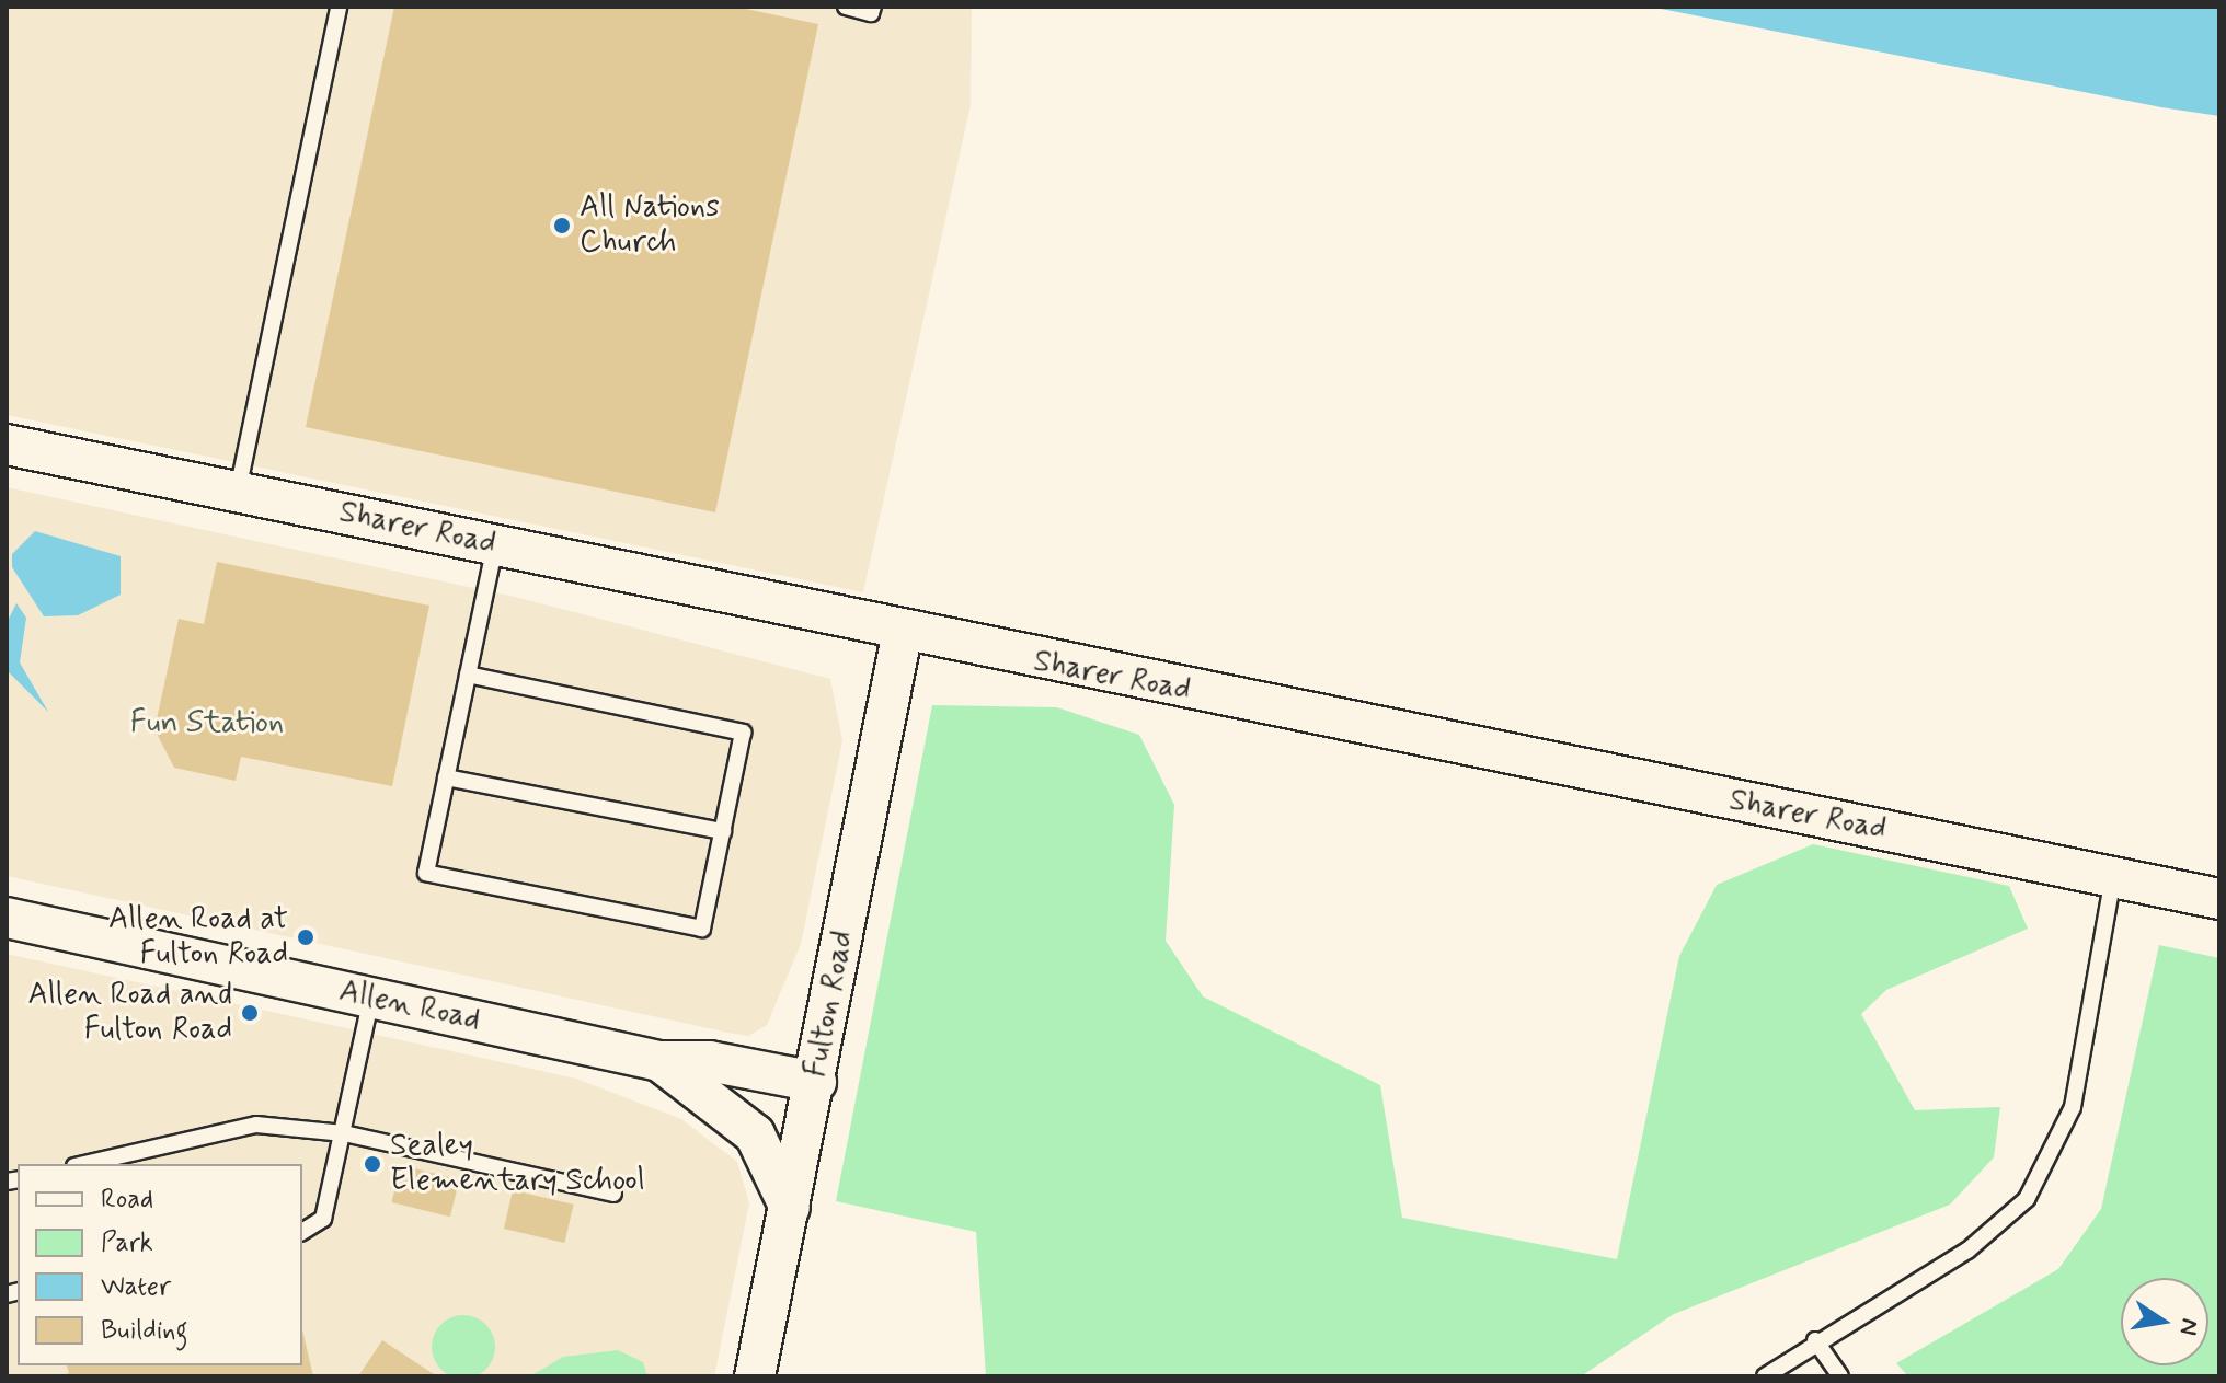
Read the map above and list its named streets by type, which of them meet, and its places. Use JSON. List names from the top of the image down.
{
  "streets": {
    "street": ["Sharer Road", "Fulton Road", "Allen Road"]
  },
  "crossings": [
    ["Sharer Road", "Fulton Road"],
    ["Fulton Road", "Allen Road"]
  ],
  "parks": ["Fun Station"],
  "places": [
    "All Nations Church",
    "Allen Road at Fulton Road",
    "Allen Road and Fulton Road",
    "Sealey Elementary School"
  ],
  "legend": [
    "Road",
    "Park",
    "Water",
    "Building"
  ],
  "north": "right"
}
